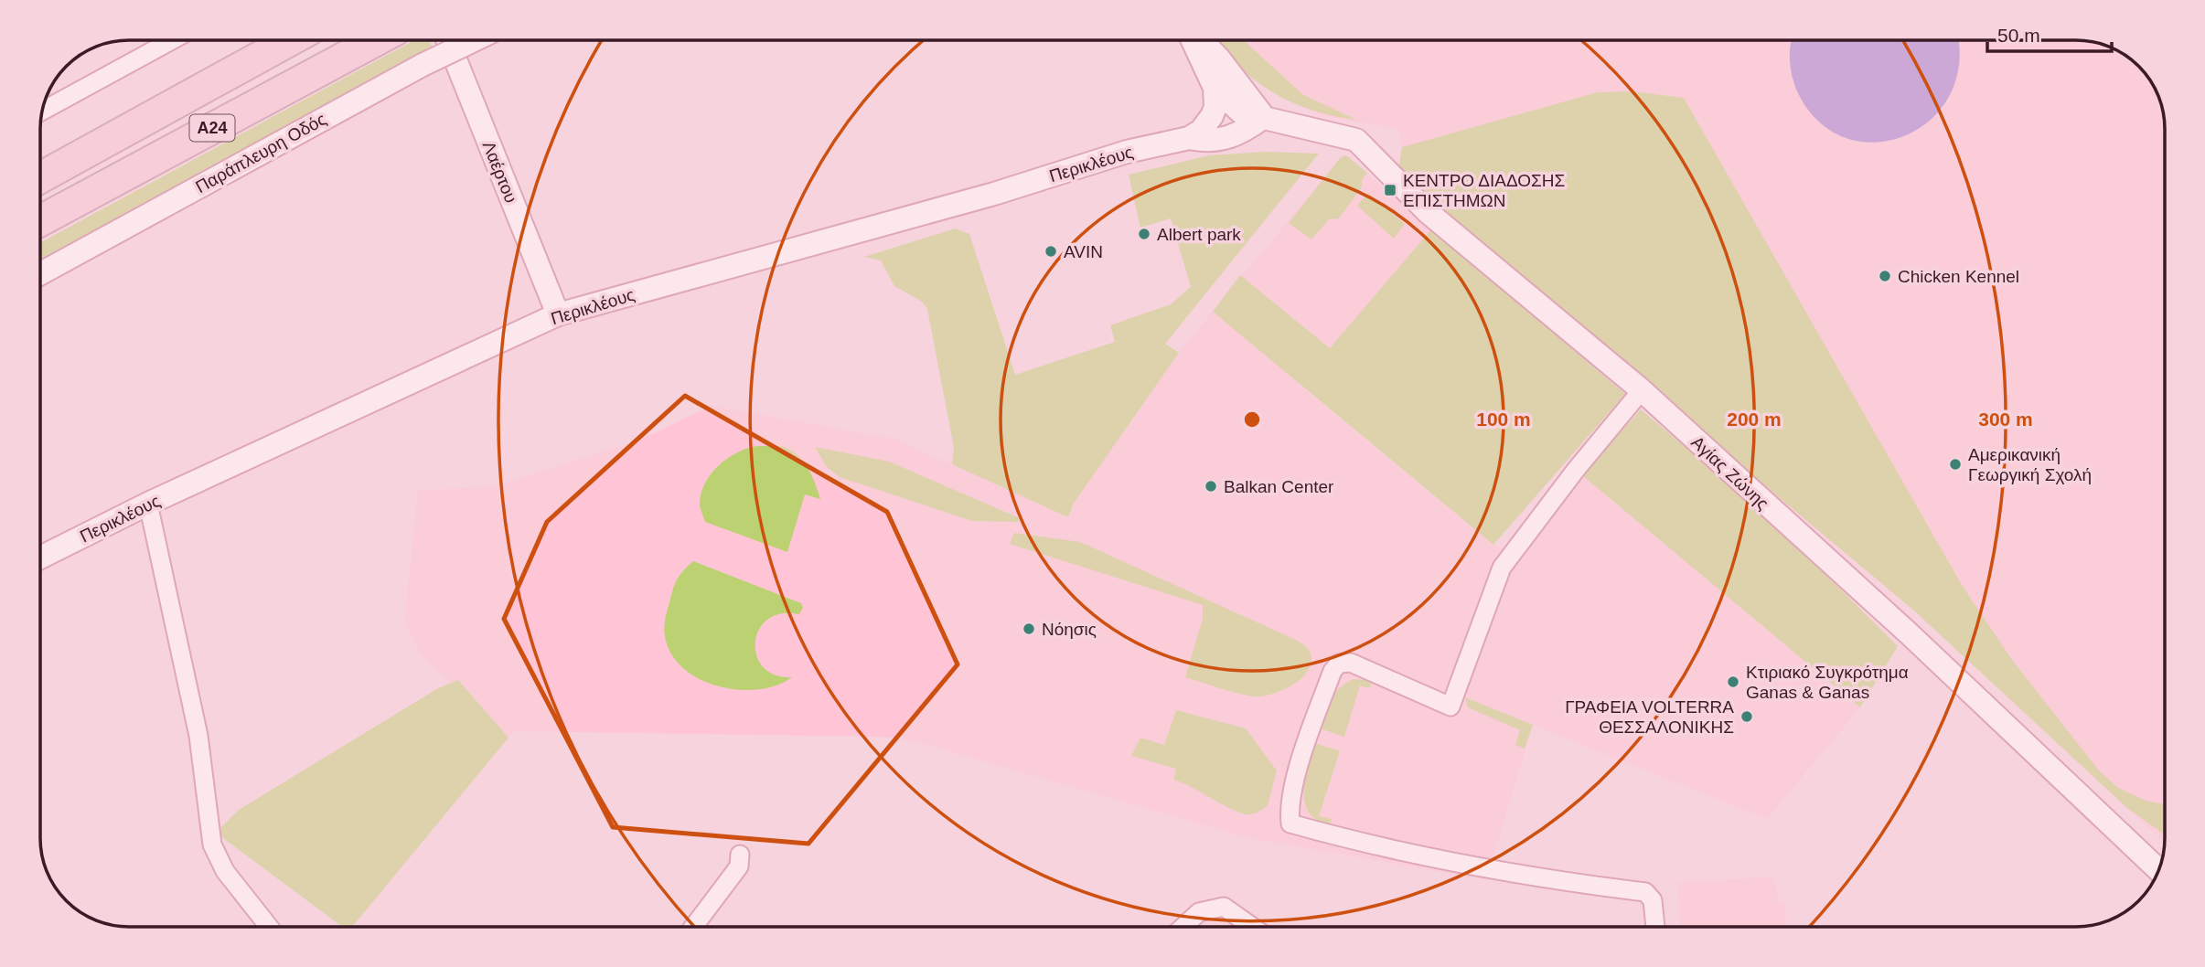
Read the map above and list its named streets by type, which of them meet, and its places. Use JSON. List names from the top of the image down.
{
  "streets": {
    "highway": ["Α24"],
    "street": [
      "Παράπλευρη Οδός",
      "Περικλέους",
      "Λαέρτου",
      "Αγίας Ζώνης"
    ]
  },
  "crossings": [
    ["Περικλέους", "Λαέρτου"],
    ["Περικλέους", "Αγίας Ζώνης"]
  ],
  "places": {
    "transit": ["ΚΕΝΤΡΟ ΔΙΑΔΟΣΗΣ ΕΠΙΣΤΗΜΩΝ"],
    "other": [
      "Albert park",
      "AVIN",
      "Chicken Kennel",
      "Αμερικανική Γεωργική Σχολή",
      "Balkan Center",
      "Νόησις",
      "Κτιριακό Συγκρότημα Ganas & Ganas",
      "ΓΡΑΦΕΙΑ VOLTERRA ΘΕΣΣΑΛΟΝΙΚΗΣ"
    ]
  },
  "scale_bar": "50 m",
  "rings": ["100 m", "200 m", "300 m"]
}
